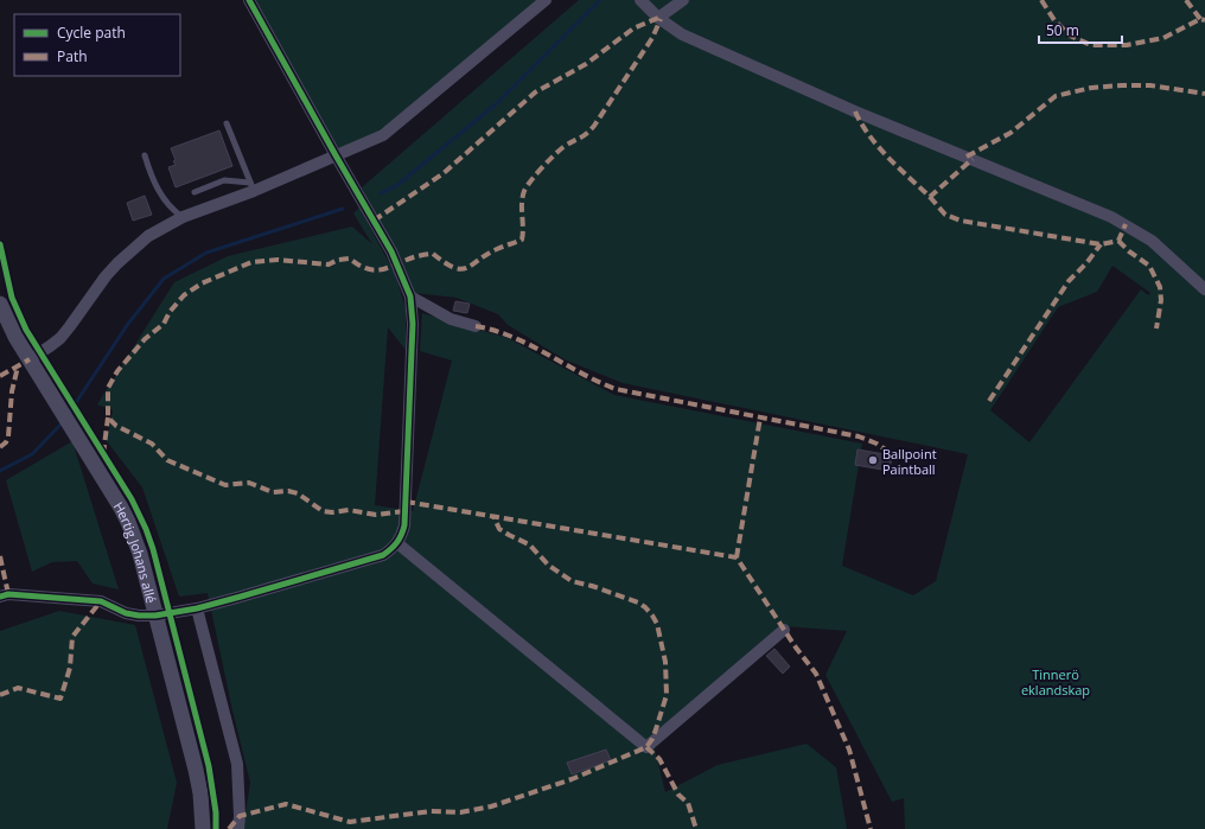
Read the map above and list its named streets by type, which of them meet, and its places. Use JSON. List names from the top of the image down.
{
  "streets": {
    "street": ["Hertig Johans allé"]
  },
  "parks": ["Tinnerö eklandskap"],
  "places": ["Ballpoint Paintball"],
  "legend": ["Cycle path", "Path"],
  "scale_bar": "50 m"
}
